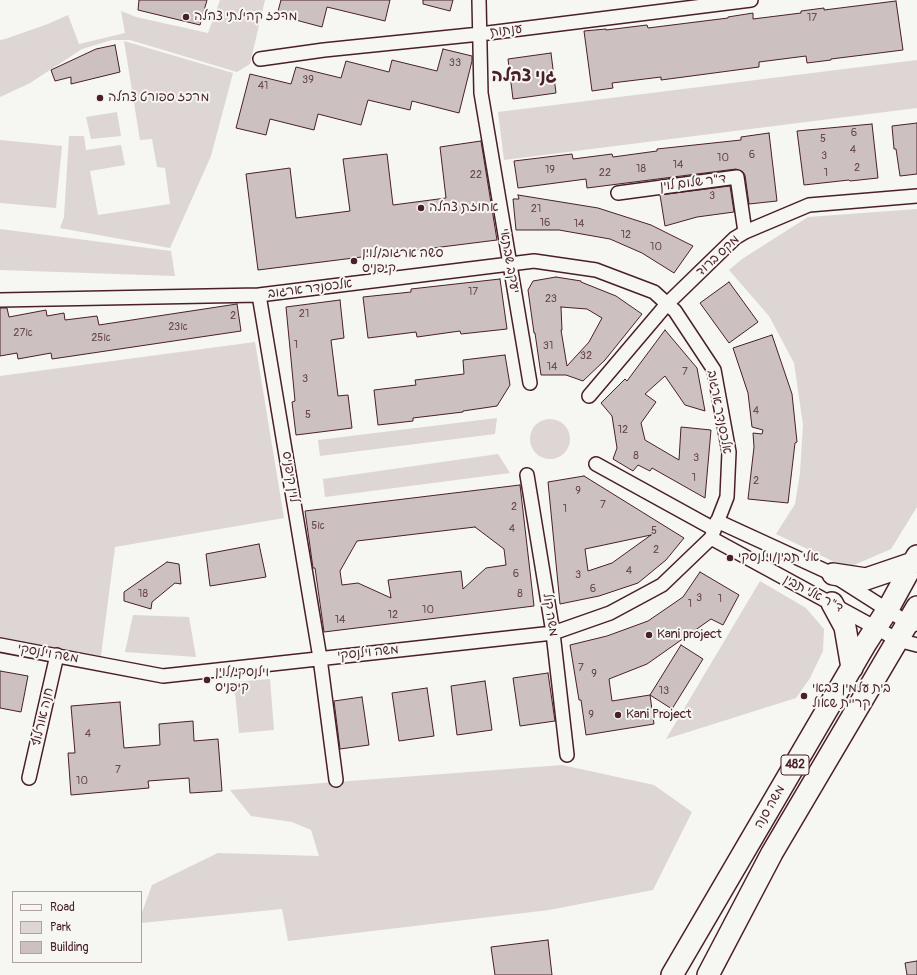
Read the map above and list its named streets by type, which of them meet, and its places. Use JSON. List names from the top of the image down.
{
  "streets": {
    "main road": ["482", "משה סנה"],
    "street": [
      "ענתות",
      "ד\"ר שלום לוין",
      "מקס ברוד",
      "יעקב שבתאי",
      "אלכסנדר ארגוב",
      "לוין קיפניס",
      "ד\"ר אלי תבין",
      "משה קול",
      "משה וילנסקי",
      "חנה אורלוף"
    ]
  },
  "crossings": [
    ["ענתות", "יעקב שבתאי"],
    ["ד\"ר שלום לוין", "מקס ברוד"],
    ["מקס ברוד", "אלכסנדר ארגוב"],
    ["יעקב שבתאי", "אלכסנדר ארגוב"],
    ["אלכסנדר ארגוב", "לוין קיפניס"],
    ["אלכסנדר ארגוב", "ד\"ר אלי תבין"],
    ["אלכסנדר ארגוב", "משה וילנסקי"],
    ["לוין קיפניס", "משה וילנסקי"],
    ["ד\"ר אלי תבין", "משה וילנסקי"],
    ["ד\"ר אלי תבין", "משה סנה"],
    ["משה קול", "משה וילנסקי"],
    ["משה וילנסקי", "חנה אורלוף"]
  ],
  "districts": ["גני צהלה"],
  "places": [
    "מרכז קהילתי צהלה",
    "מרכז ספורט צהלה",
    "אחוזת צהלה",
    "סשה ארגוב/לוין קיפניס",
    "אלי תבין/וילנסקי",
    "Kani project",
    "וילנסקי/לוין קיפניס",
    "בית עלמין צבאי קריית שאול",
    "Kani Project"
  ],
  "house_numbers": [
    "17",
    "33",
    "39",
    "41",
    "6",
    "5",
    "4",
    "6",
    "3",
    "10",
    "14",
    "2",
    "18",
    "19",
    "22",
    "1",
    "22",
    "3",
    "21",
    "16",
    "14",
    "12",
    "10",
    "17",
    "23",
    "21",
    "2",
    "23א",
    "27א",
    "25א",
    "1",
    "31",
    "32",
    "14",
    "7",
    "3",
    "4",
    "5",
    "12",
    "8",
    "3",
    "1",
    "2",
    "9",
    "7",
    "2",
    "1",
    "5א",
    "4",
    "5",
    "2",
    "4",
    "6",
    "3",
    "6",
    "18",
    "8",
    "3",
    "1",
    "1",
    "10",
    "12",
    "14",
    "7",
    "9",
    "13",
    "9",
    "4",
    "7",
    "10"
  ],
  "legend": ["Road", "Park", "Building"]
}
